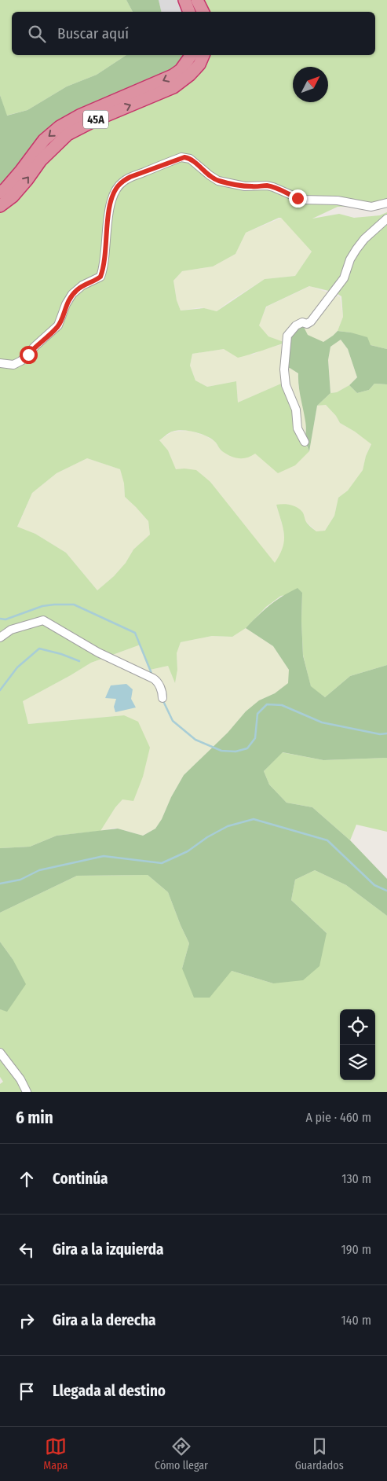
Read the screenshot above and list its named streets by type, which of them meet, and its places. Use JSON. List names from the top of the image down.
{
  "streets": {
    "highway": ["45A"]
  },
  "north": "top right",
  "page": {
    "search": "Buscar aquí",
    "heading": ["6 min", "A pie · 460 m"],
    "list": [
      ["Continúa", "130 m"],
      ["Gira a la izquierda", "190 m"],
      ["Gira a la derecha", "140 m"],
      "Llegada al destino"
    ],
    "nav": ["Mapa", "Cómo llegar", "Guardados"]
  }
}
